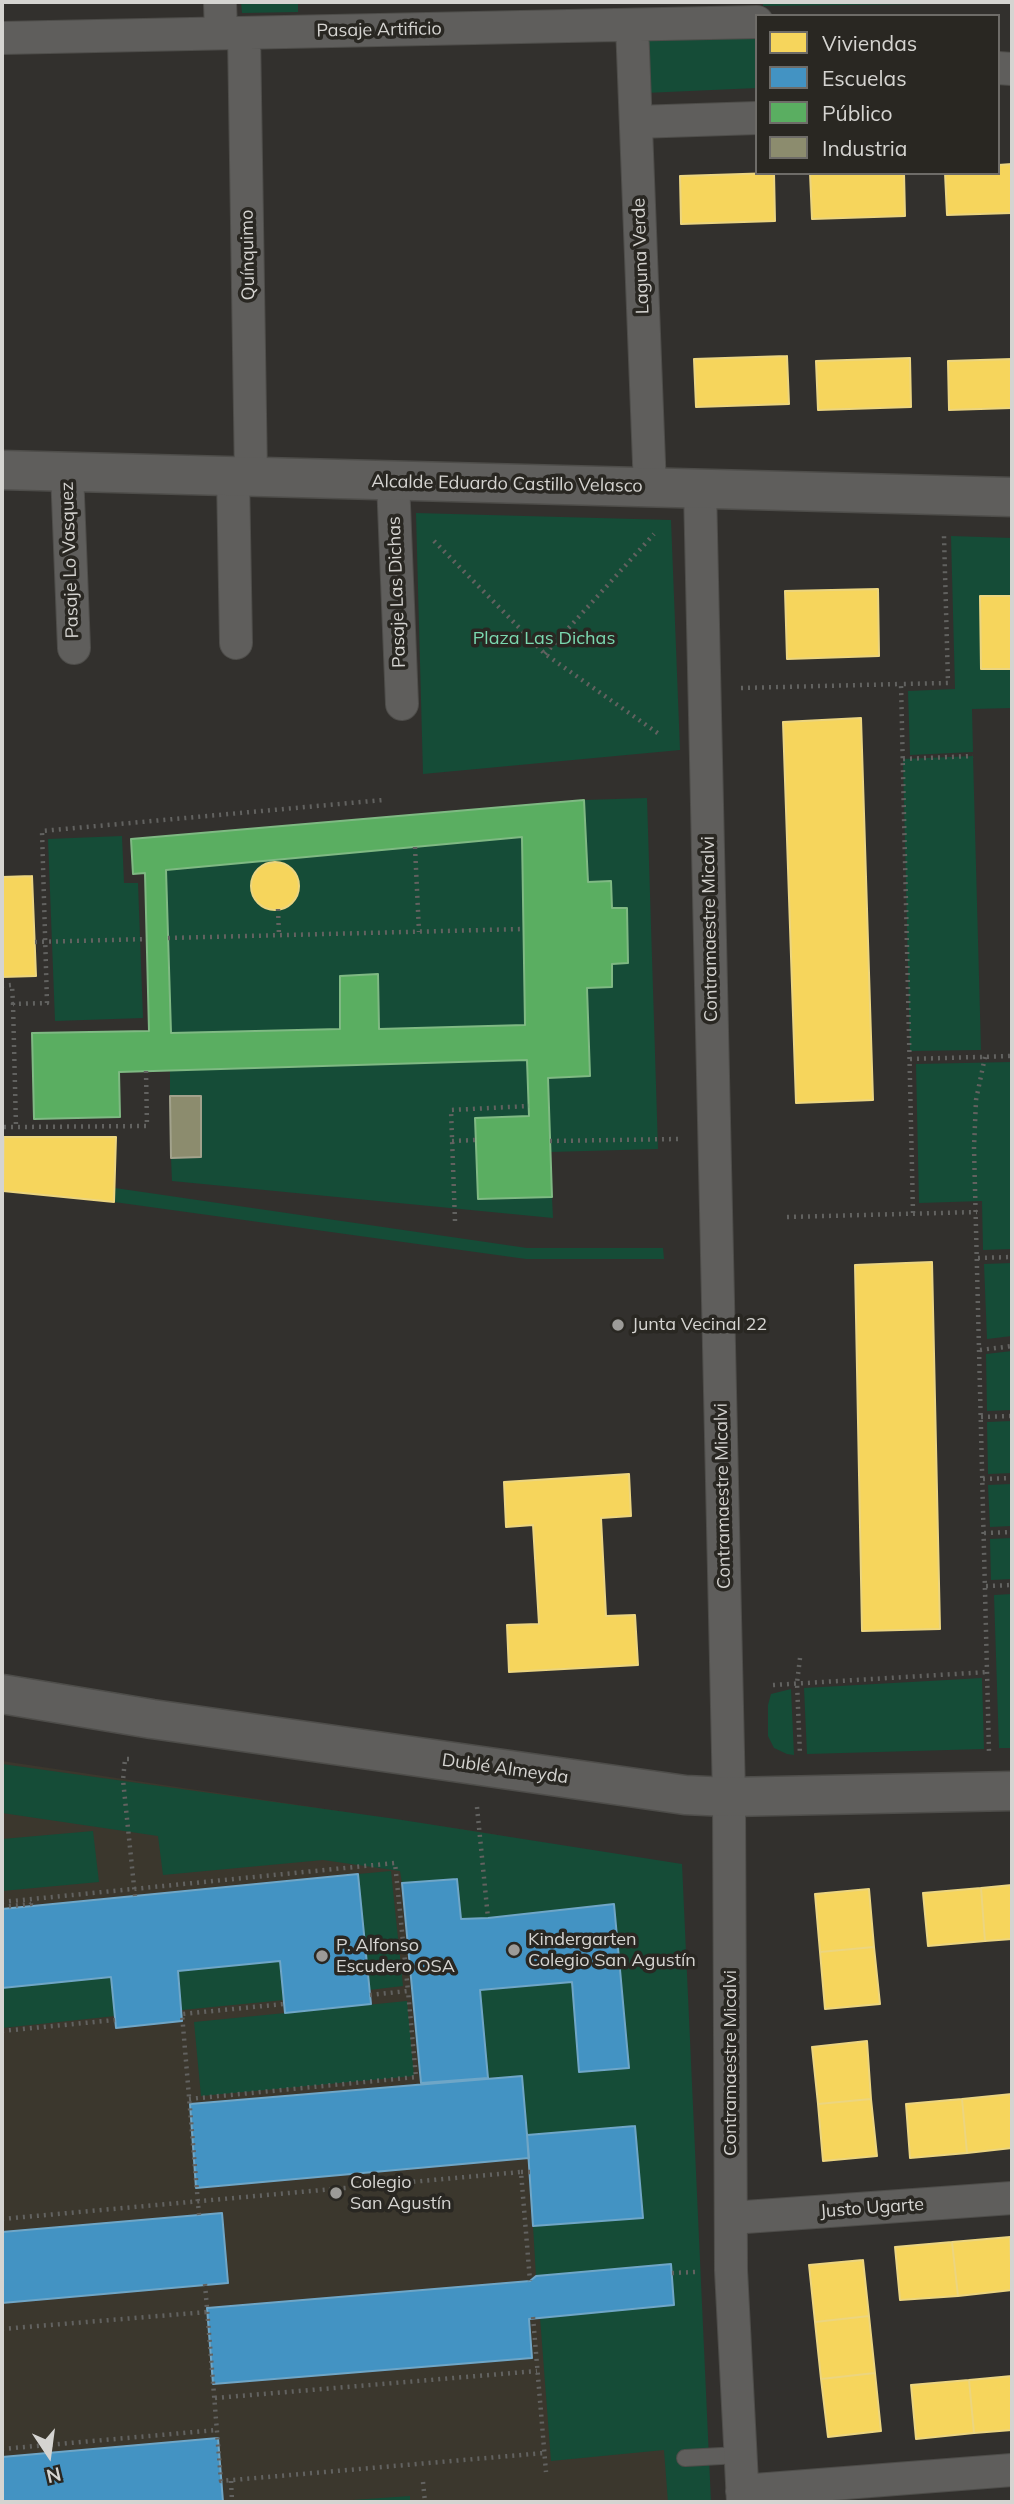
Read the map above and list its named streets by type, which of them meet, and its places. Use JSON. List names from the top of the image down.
{
  "streets": {
    "main road": ["Alcalde Eduardo Castillo Velasco", "Dublé Almeyda"],
    "street": [
      "Pasaje Artificio",
      "Quínquimo",
      "Laguna Verde",
      "Pasaje Lo Vasquez",
      "Pasaje Las Dichas",
      "Contramaestre Micalvi",
      "Justo Ugarte"
    ]
  },
  "crossings": [
    ["Pasaje Artificio", "Quínquimo"],
    ["Pasaje Artificio", "Laguna Verde"],
    ["Quínquimo", "Alcalde Eduardo Castillo Velasco"],
    ["Laguna Verde", "Alcalde Eduardo Castillo Velasco"],
    ["Alcalde Eduardo Castillo Velasco", "Pasaje Lo Vasquez"],
    ["Alcalde Eduardo Castillo Velasco", "Pasaje Las Dichas"],
    ["Alcalde Eduardo Castillo Velasco", "Contramaestre Micalvi"],
    ["Contramaestre Micalvi", "Dublé Almeyda"],
    ["Contramaestre Micalvi", "Justo Ugarte"]
  ],
  "parks": ["Plaza Las Dichas"],
  "places": [
    "Junta Vecinal 22",
    "Kindergarten Colegio San Agustín",
    "P. Alfonso Escudero OSA",
    "Colegio San Agustín"
  ],
  "legend": [
    "Viviendas",
    "Escuelas",
    "Público",
    "Industria"
  ],
  "north": "bottom"
}
